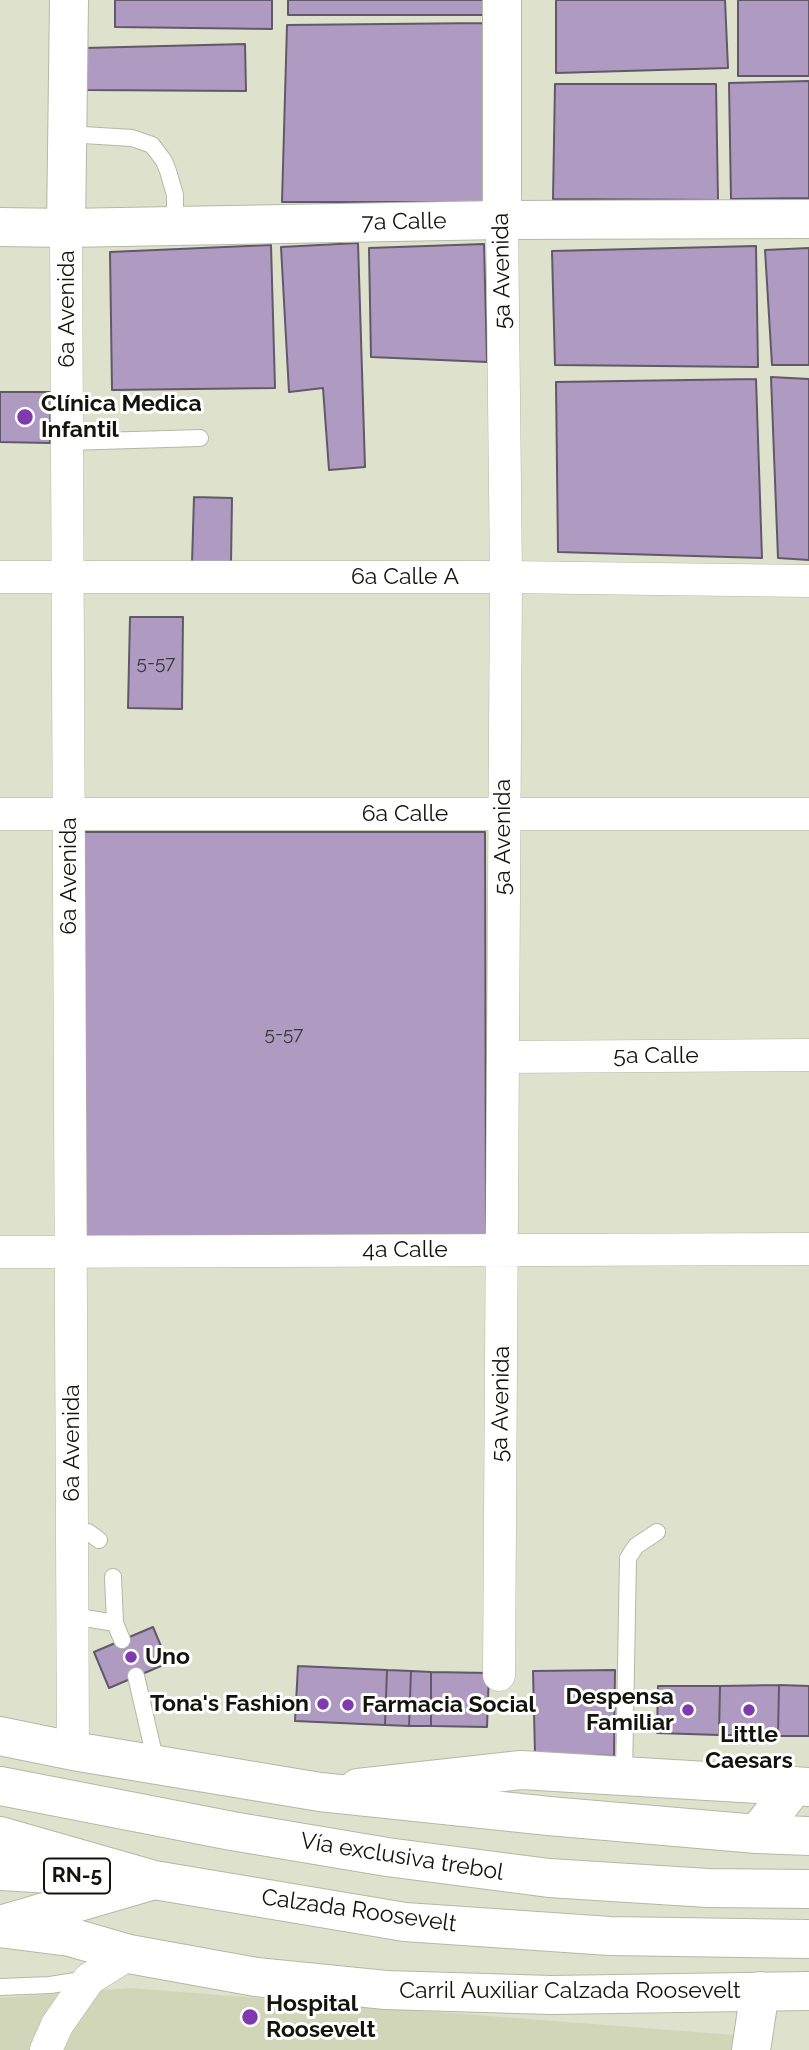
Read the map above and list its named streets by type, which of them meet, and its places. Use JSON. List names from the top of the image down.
{
  "streets": {
    "main road": [
      "7a Calle",
      "5a Avenida",
      "6a Avenida",
      "Vía exclusiva trebol",
      "RN-5",
      "Calzada Roosevelt",
      "Carril Auxiliar Calzada Roosevelt"
    ],
    "street": [
      "6a Calle A",
      "6a Calle",
      "5a Calle",
      "4a Calle"
    ]
  },
  "crossings": [
    ["7a Calle", "5a Avenida"],
    ["7a Calle", "6a Avenida"],
    ["5a Avenida", "6a Calle A"],
    ["5a Avenida", "6a Calle"],
    ["5a Avenida", "5a Calle"],
    ["5a Avenida", "4a Calle"],
    ["6a Avenida", "6a Calle A"],
    ["6a Avenida", "6a Calle"],
    ["6a Avenida", "4a Calle"],
    ["RN-5", "Calzada Roosevelt"]
  ],
  "places": [
    "Clínica Medica Infantil",
    "Uno",
    "Tona's Fashion",
    "Farmacia Social",
    "Despensa Familiar",
    "Little Caesars",
    "Hospital Roosevelt"
  ],
  "house_numbers": ["5-57", "5-57"]
}
